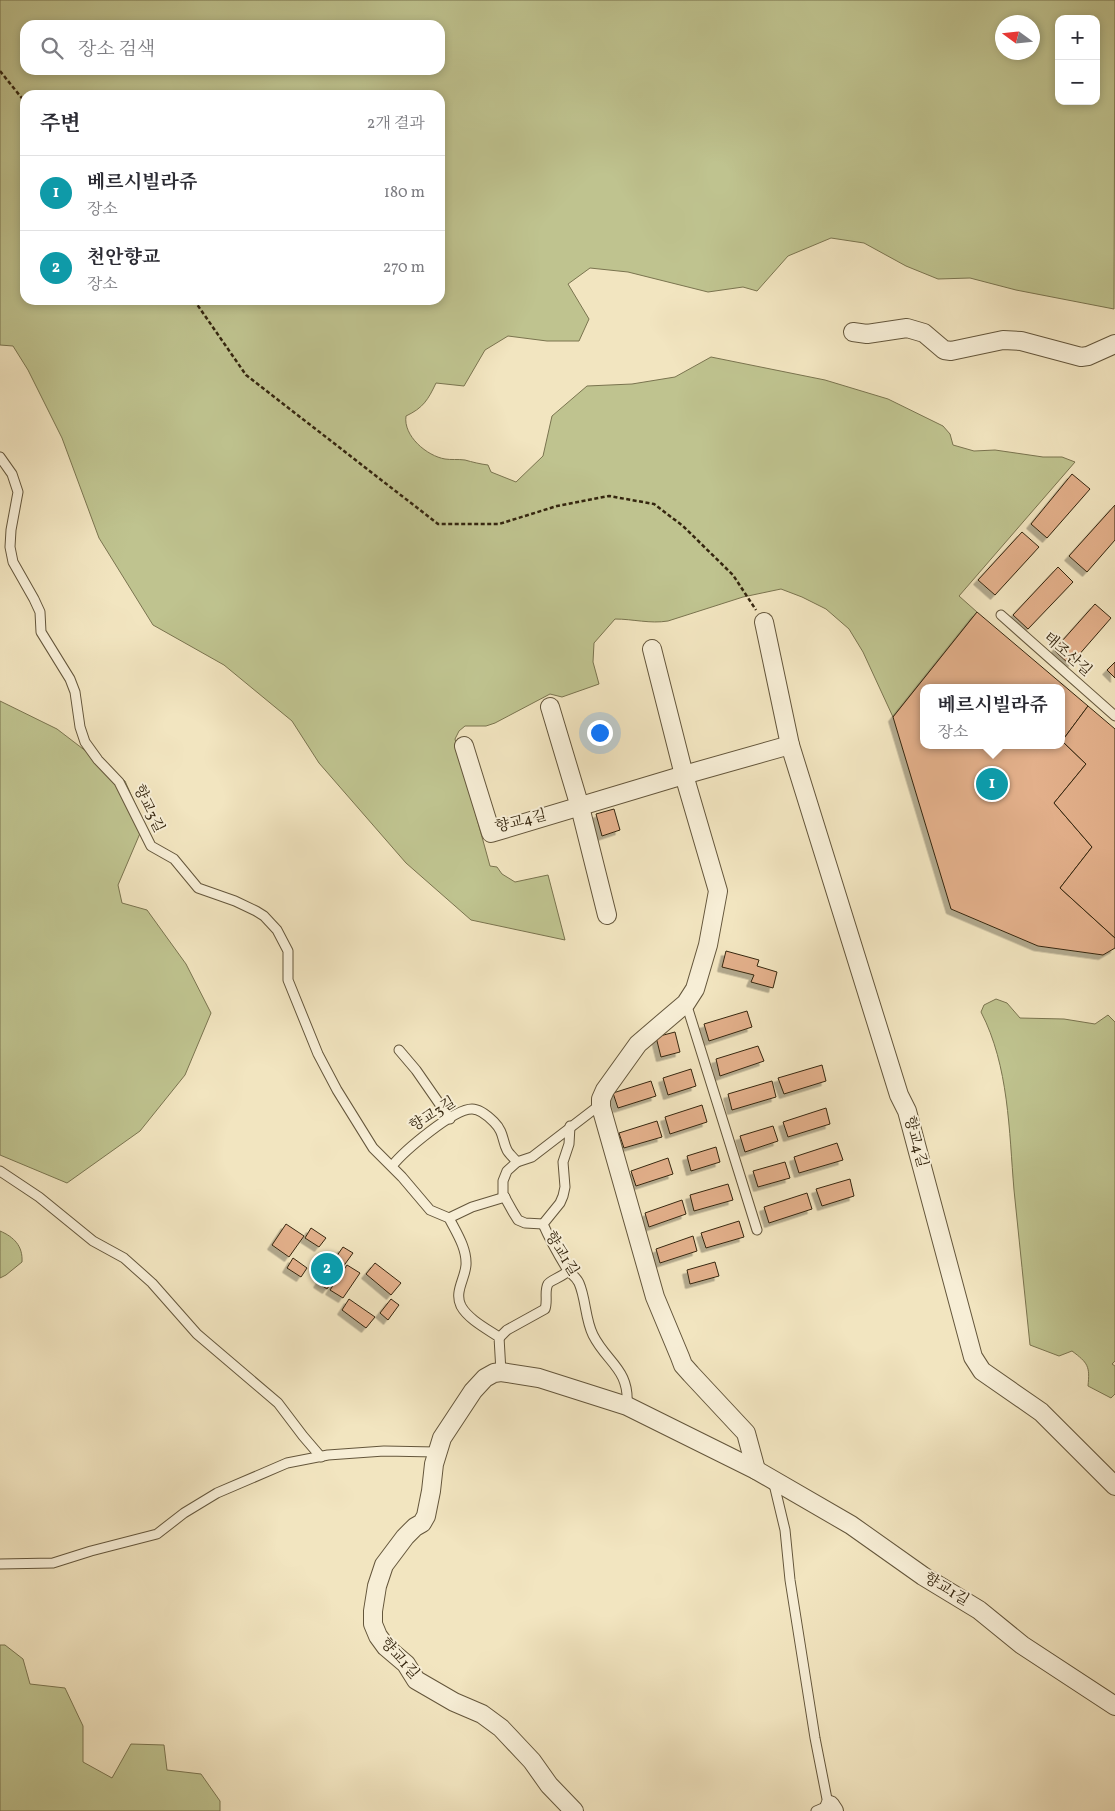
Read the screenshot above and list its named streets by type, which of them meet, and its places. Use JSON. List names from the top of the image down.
{
  "streets": {
    "street": ["향교4길", "향교1길"],
    "lane": ["태조산길", "향교3길"]
  },
  "north": "left",
  "page": {
    "map_buttons": ["+", "−"],
    "search": "장소 검색",
    "heading": ["주변", "2개 결과"],
    "list": [
      {
        "mark": "1",
        "name": "베르시빌라쥬",
        "note": "장소",
        "value": "180 m"
      },
      {
        "mark": "2",
        "name": "천안향교",
        "note": "장소",
        "value": "270 m"
      }
    ],
    "popup": ["베르시빌라쥬", "장소"],
    "pins": ["1", "2"]
  }
}
